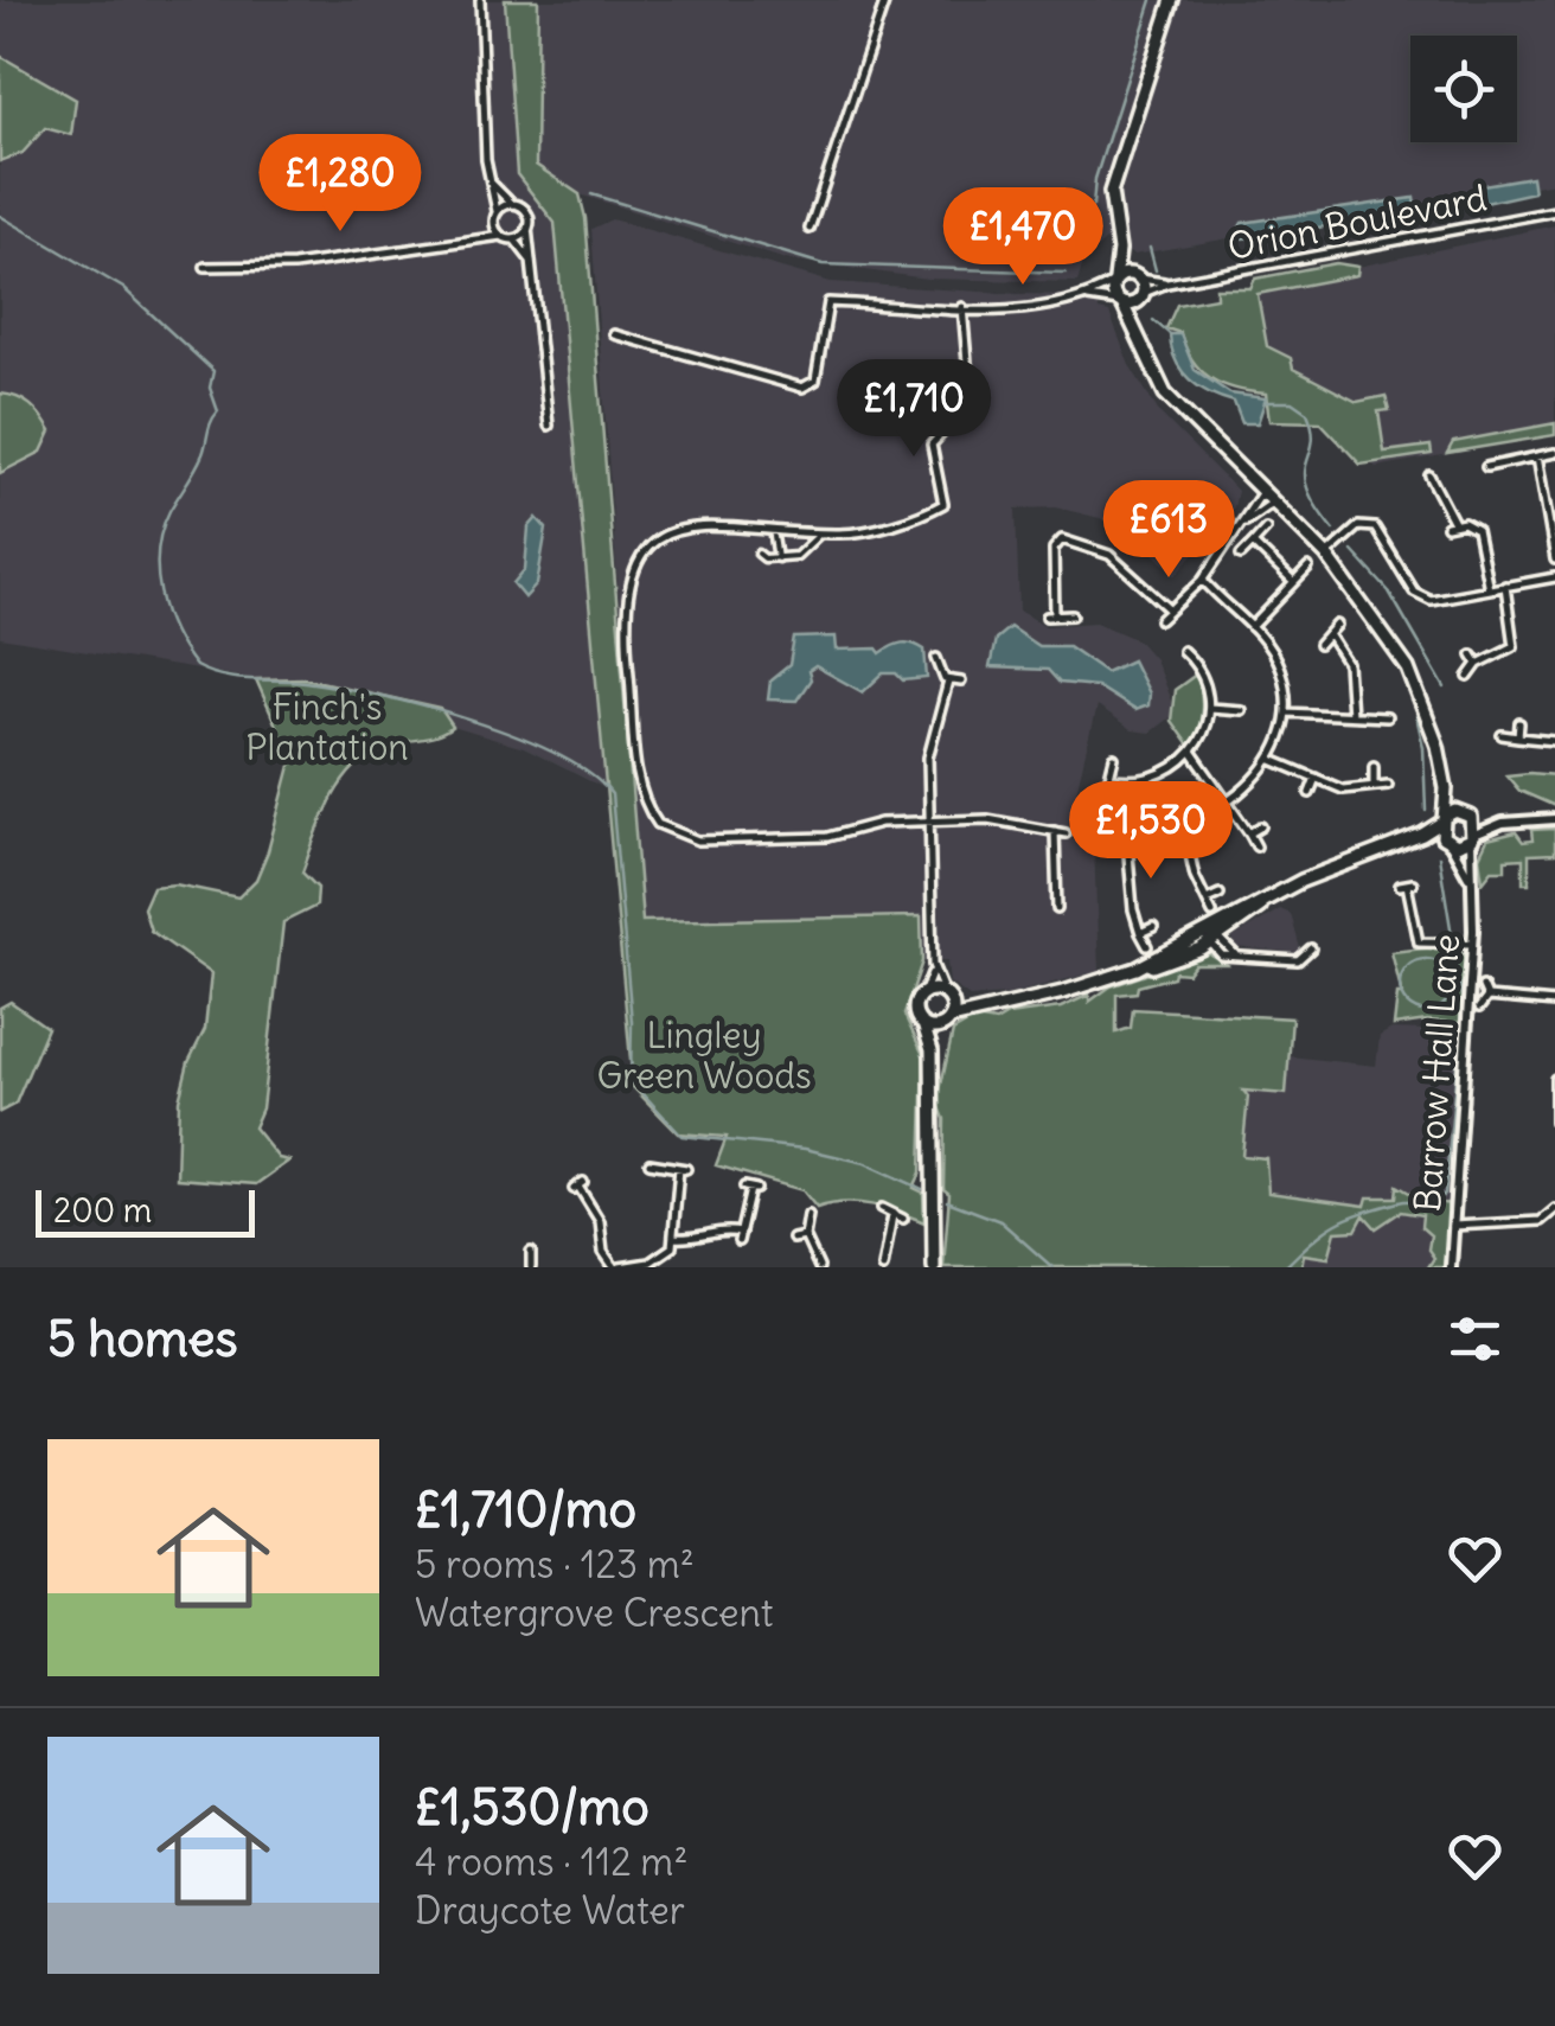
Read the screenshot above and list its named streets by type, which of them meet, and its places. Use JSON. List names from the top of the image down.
{
  "streets": {
    "street": ["Orion Boulevard", "Barrow Hall Lane"]
  },
  "parks": ["Finch's Plantation", "Lingley Green Woods"],
  "scale_bar": "200 m",
  "page": {
    "price": [
      "£1,280",
      "£1,470",
      "£1,710",
      "£613",
      "£1,530"
    ],
    "scale": "200 m",
    "heading": "5 homes",
    "list": [
      {
        "name": "£1,710/mo",
        "note": "5 rooms · 123 m² · Watergrove Crescent"
      },
      {
        "name": "£1,530/mo",
        "note": "4 rooms · 112 m² · Draycote Water"
      }
    ]
  }
}
